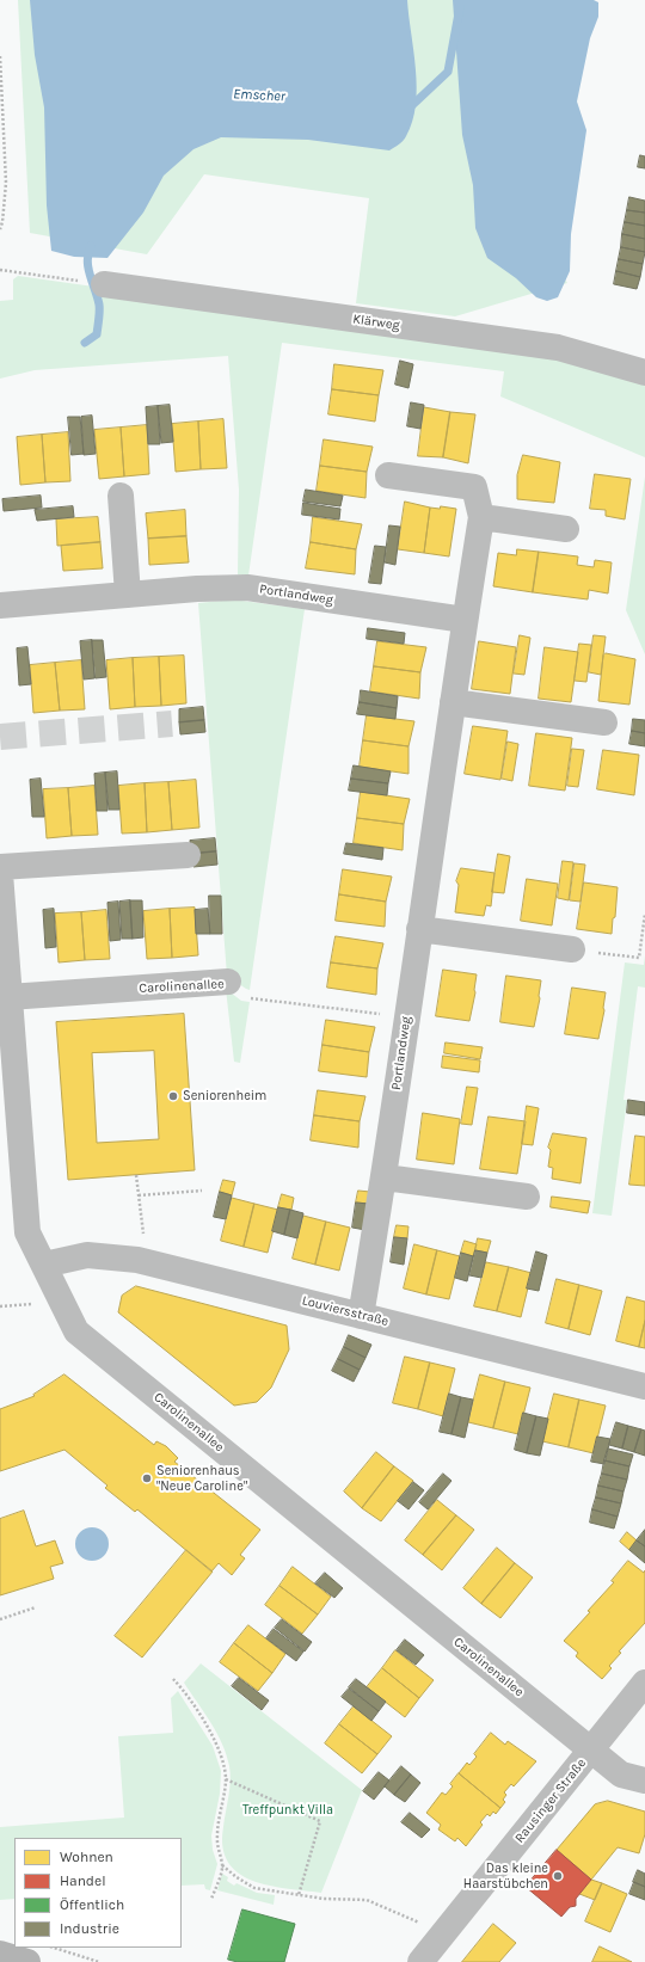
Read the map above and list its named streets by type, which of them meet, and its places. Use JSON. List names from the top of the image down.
{
  "streets": {
    "street": [
      "Klärweg",
      "Portlandweg",
      "Carolinenallee",
      "Louviersstraße",
      "Rausinger Straße"
    ]
  },
  "crossings": [
    ["Portlandweg", "Carolinenallee"],
    ["Portlandweg", "Louviersstraße"],
    ["Carolinenallee", "Louviersstraße"],
    ["Carolinenallee", "Rausinger Straße"]
  ],
  "water": ["Emscher"],
  "parks": ["Treffpunkt Villa"],
  "places": ["Seniorenheim", "Seniorenhaus \"Neue Caroline\"", "Das kleine Haarstübchen"],
  "legend": [
    "Wohnen",
    "Handel",
    "Öffentlich",
    "Industrie"
  ]
}
